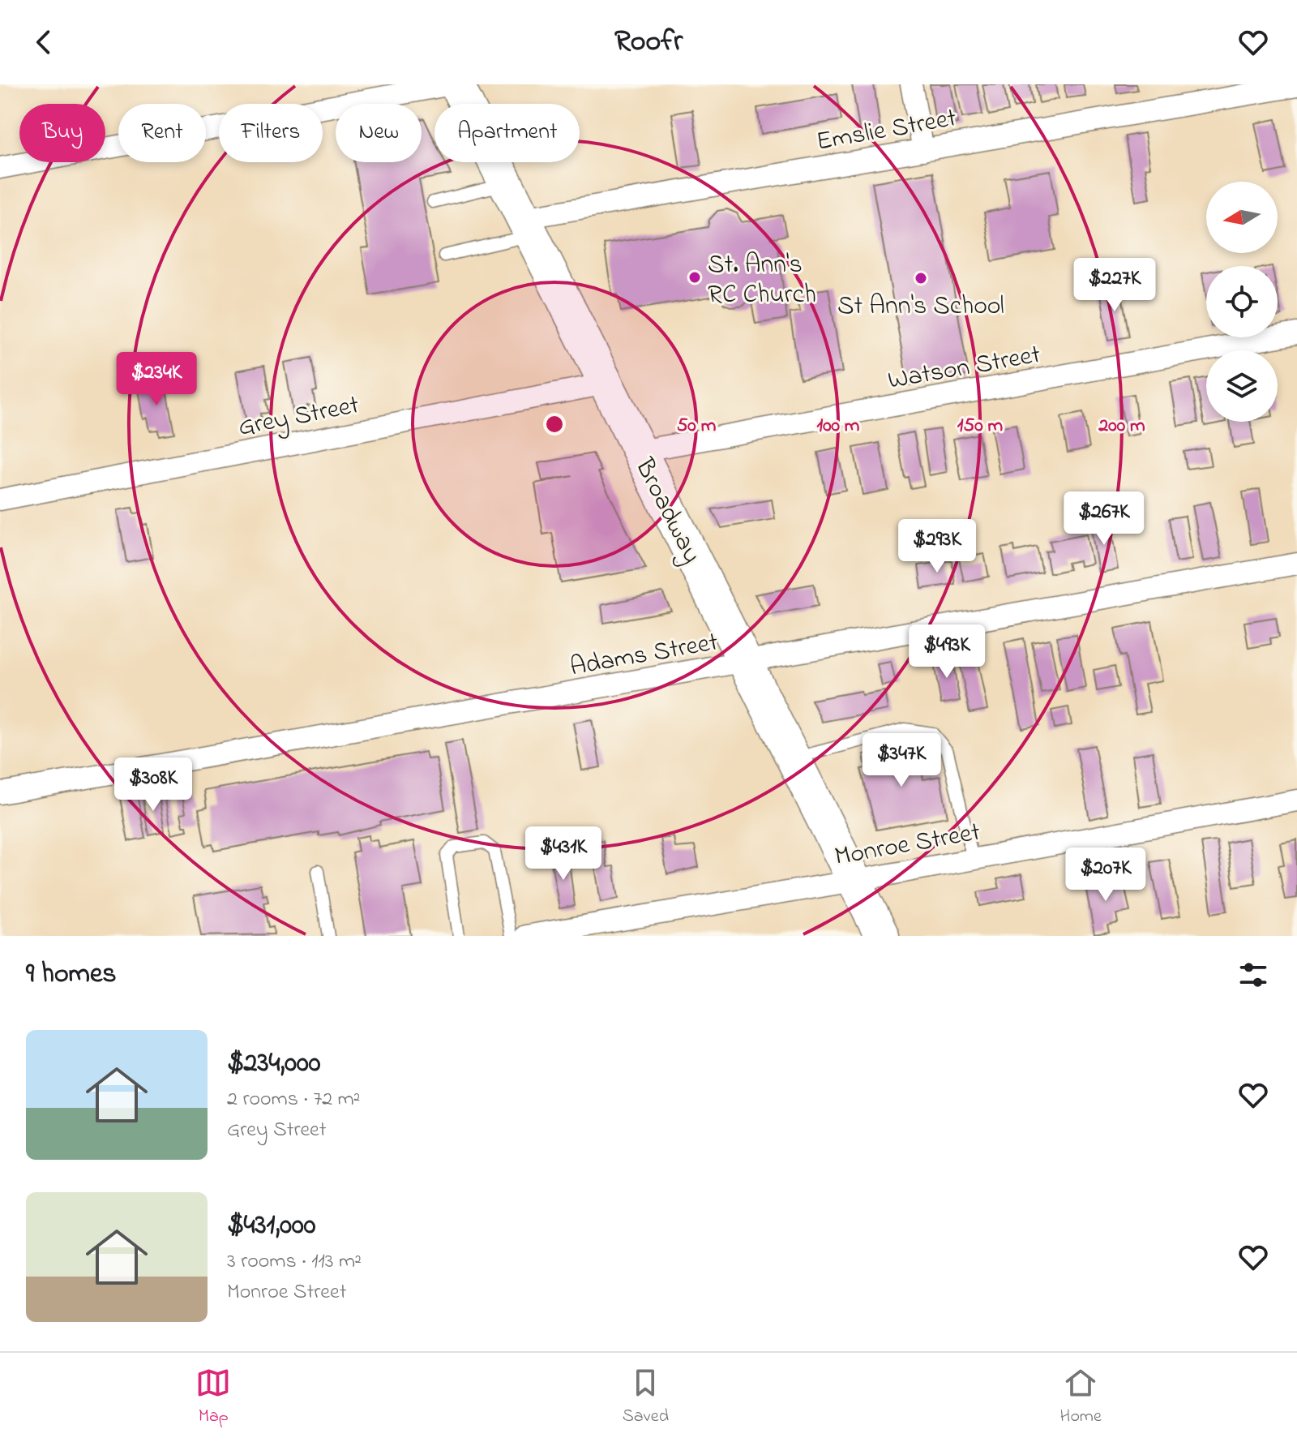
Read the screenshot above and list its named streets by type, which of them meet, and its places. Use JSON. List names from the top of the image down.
{
  "streets": {
    "main road": ["Broadway"],
    "street": [
      "Emslie Street",
      "Watson Street",
      "Grey Street",
      "Adams Street",
      "Monroe Street"
    ]
  },
  "crossings": [
    ["Emslie Street", "Broadway"],
    ["Watson Street", "Broadway"],
    ["Grey Street", "Broadway"],
    ["Broadway", "Adams Street"],
    ["Broadway", "Monroe Street"]
  ],
  "places": ["St. Ann's RC Church", "St Ann's School"],
  "north": "left",
  "page": {
    "header": "Roofr",
    "chip": [
      "Buy",
      "Rent",
      "Filters",
      "New",
      "Apartment"
    ],
    "price": [
      "$227K",
      "$234K",
      "$267K",
      "$293K",
      "$493K",
      "$347K",
      "$308K",
      "$431K",
      "$207K"
    ],
    "heading": "9 homes",
    "list": [
      {
        "name": "$234,000",
        "note": "2 rooms · 72 m² · Grey Street"
      },
      {
        "name": "$431,000",
        "note": "3 rooms · 113 m² · Monroe Street"
      }
    ],
    "tabs": ["Map", "Saved", "Home"]
  },
  "rings": [
    "50 m",
    "100 m",
    "150 m",
    "200 m"
  ]
}
